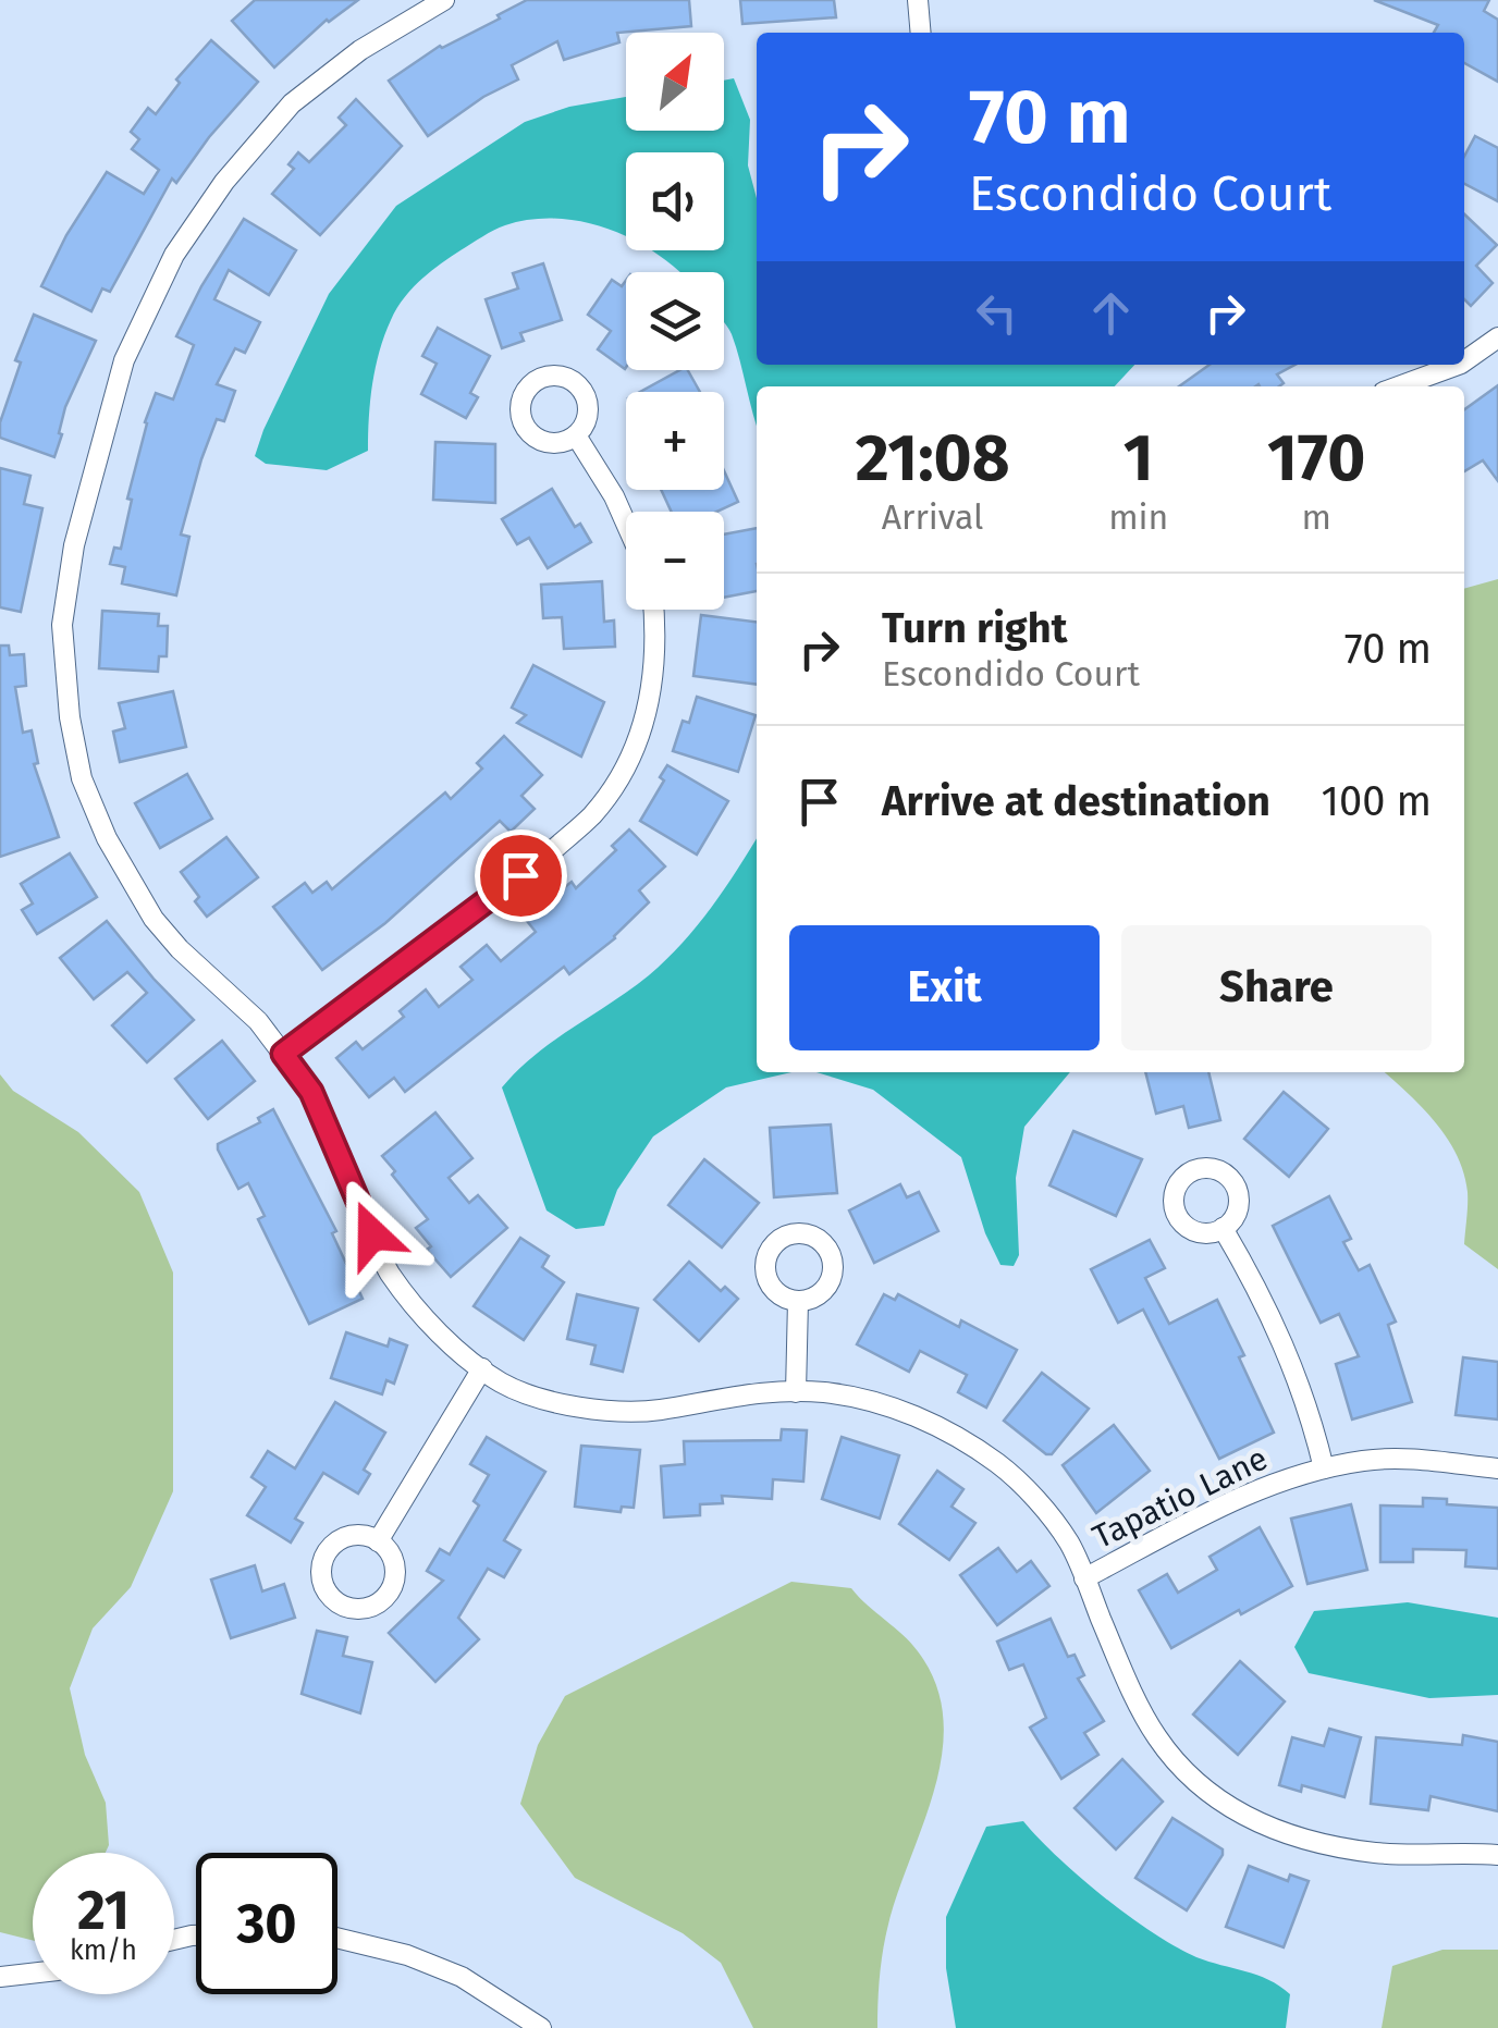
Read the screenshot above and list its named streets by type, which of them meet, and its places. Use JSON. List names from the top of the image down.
{
  "streets": {
    "street": ["Tapatio Lane"]
  },
  "north": "top right",
  "page": {
    "map_buttons": ["+", "−"],
    "turn": ["70 m", "Escondido Court"],
    "eta": [
      "21:08",
      "Arrival",
      "1",
      "min",
      "170",
      "m"
    ],
    "list": [
      {
        "name": "Turn right",
        "note": "Escondido Court",
        "value": "70 m"
      },
      {
        "name": "Arrive at destination",
        "value": "100 m"
      }
    ],
    "buttons": ["Exit", "Share"],
    "speed": "21 km/h",
    "limit": "30"
  }
}
